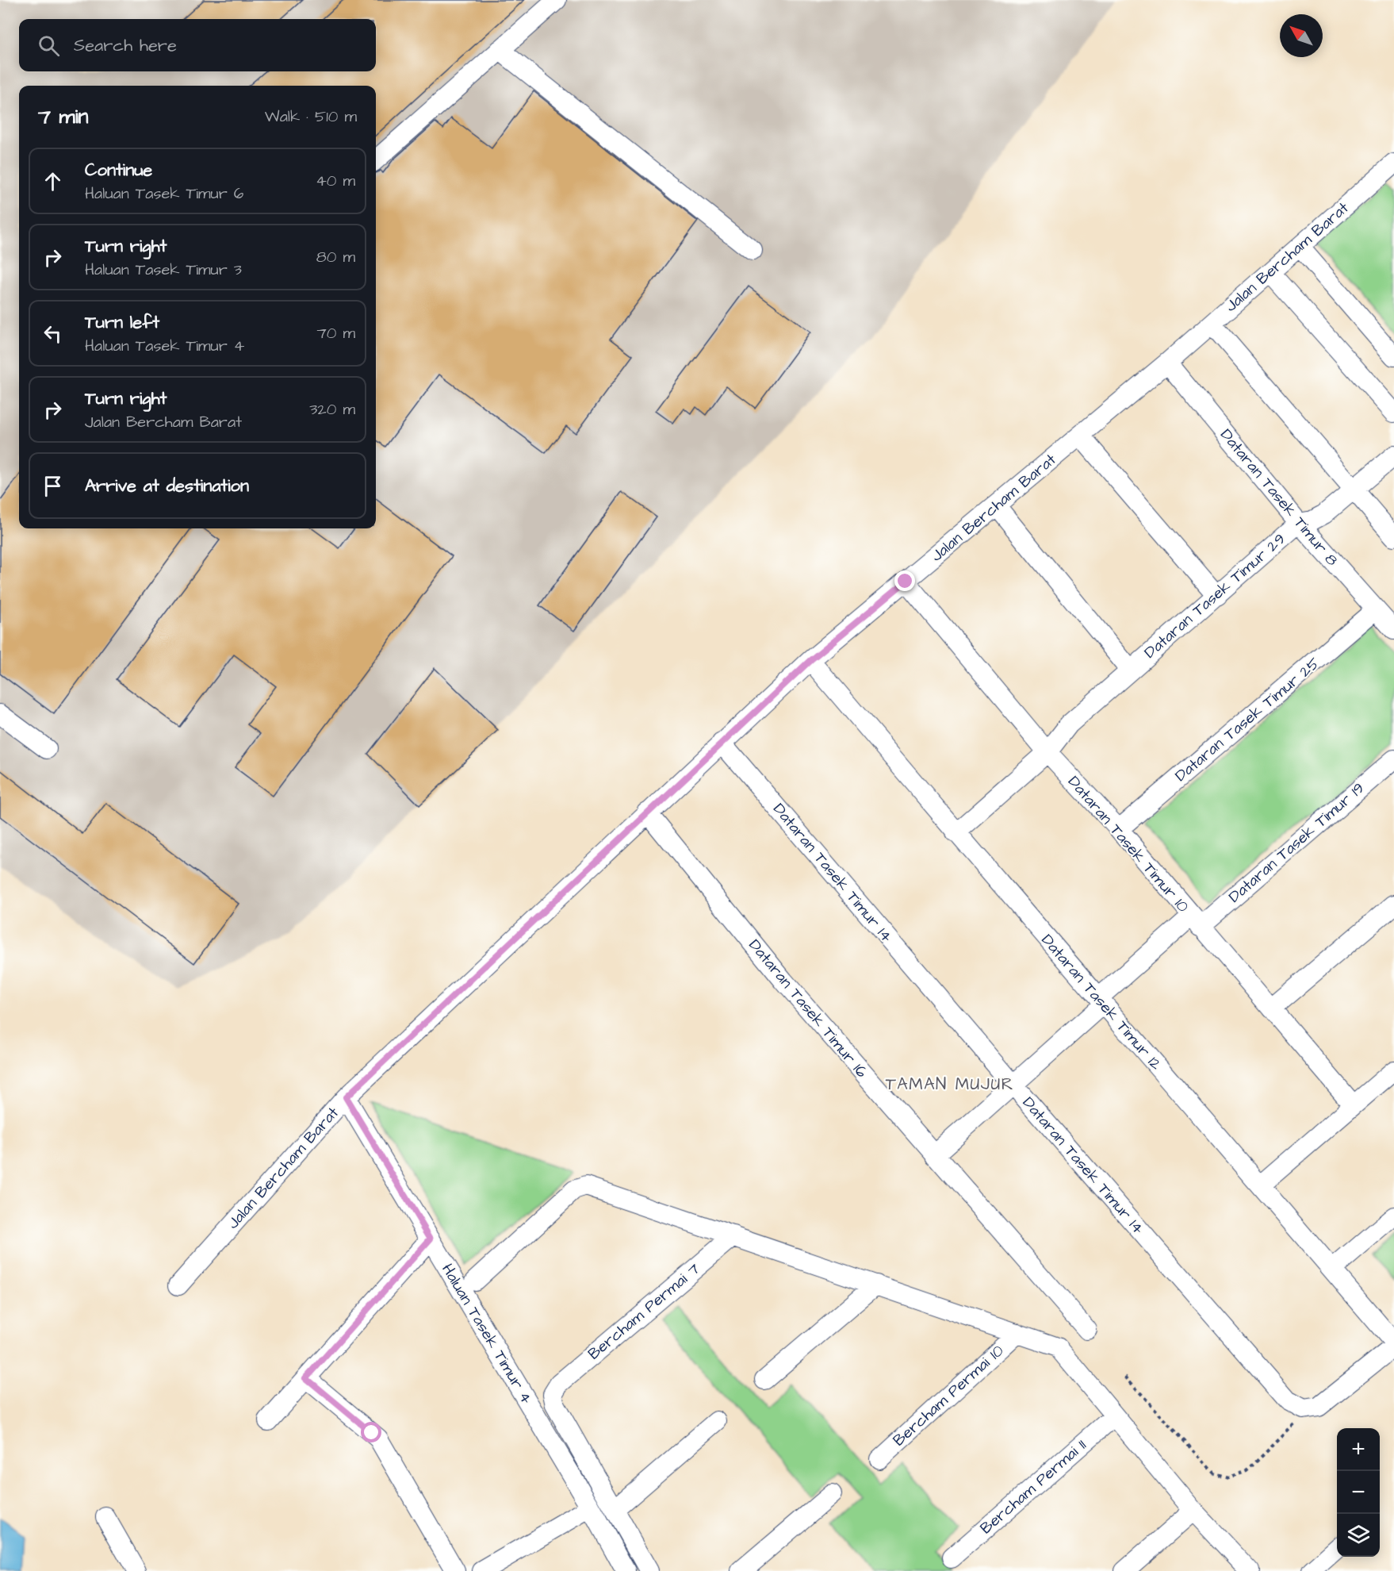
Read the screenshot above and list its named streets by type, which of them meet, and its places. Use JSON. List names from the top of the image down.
{
  "streets": {
    "street": [
      "Jalan Bercham Barat",
      "Dataran Tasek Timur 8",
      "Dataran Tasek Timur 29",
      "Dataran Tasek Timur 25",
      "Dataran Tasek Timur 19",
      "Dataran Tasek Timur 10",
      "Dataran Tasek Timur 14",
      "Dataran Tasek Timur 12",
      "Dataran Tasek Timur 16",
      "Bercham Permai 7",
      "Haluan Tasek Timur 4",
      "Bercham Permai 10",
      "Bercham Permai 11"
    ]
  },
  "crossings": [
    ["Jalan Bercham Barat", "Dataran Tasek Timur 8"],
    ["Jalan Bercham Barat", "Dataran Tasek Timur 10"],
    ["Jalan Bercham Barat", "Dataran Tasek Timur 14"],
    ["Jalan Bercham Barat", "Dataran Tasek Timur 12"],
    ["Jalan Bercham Barat", "Dataran Tasek Timur 16"],
    ["Jalan Bercham Barat", "Haluan Tasek Timur 4"],
    ["Dataran Tasek Timur 8", "Dataran Tasek Timur 29"],
    ["Dataran Tasek Timur 8", "Dataran Tasek Timur 25"],
    ["Dataran Tasek Timur 29", "Dataran Tasek Timur 10"],
    ["Dataran Tasek Timur 29", "Dataran Tasek Timur 12"],
    ["Dataran Tasek Timur 25", "Dataran Tasek Timur 10"],
    ["Dataran Tasek Timur 19", "Dataran Tasek Timur 10"],
    ["Dataran Tasek Timur 19", "Dataran Tasek Timur 14"],
    ["Dataran Tasek Timur 19", "Dataran Tasek Timur 12"],
    ["Dataran Tasek Timur 19", "Dataran Tasek Timur 16"]
  ],
  "districts": ["TAMAN MUJUR"],
  "north": "top left",
  "page": {
    "search": "Search here",
    "heading": ["7 min", "Walk · 510 m"],
    "list": [
      ["Continue", "Haluan Tasek Timur 6", "40 m"],
      ["Turn right", "Haluan Tasek Timur 3", "80 m"],
      ["Turn left", "Haluan Tasek Timur 4", "70 m"],
      ["Turn right", "Jalan Bercham Barat", "320 m"],
      "Arrive at destination"
    ],
    "map_buttons": ["+", "−"]
  }
}
